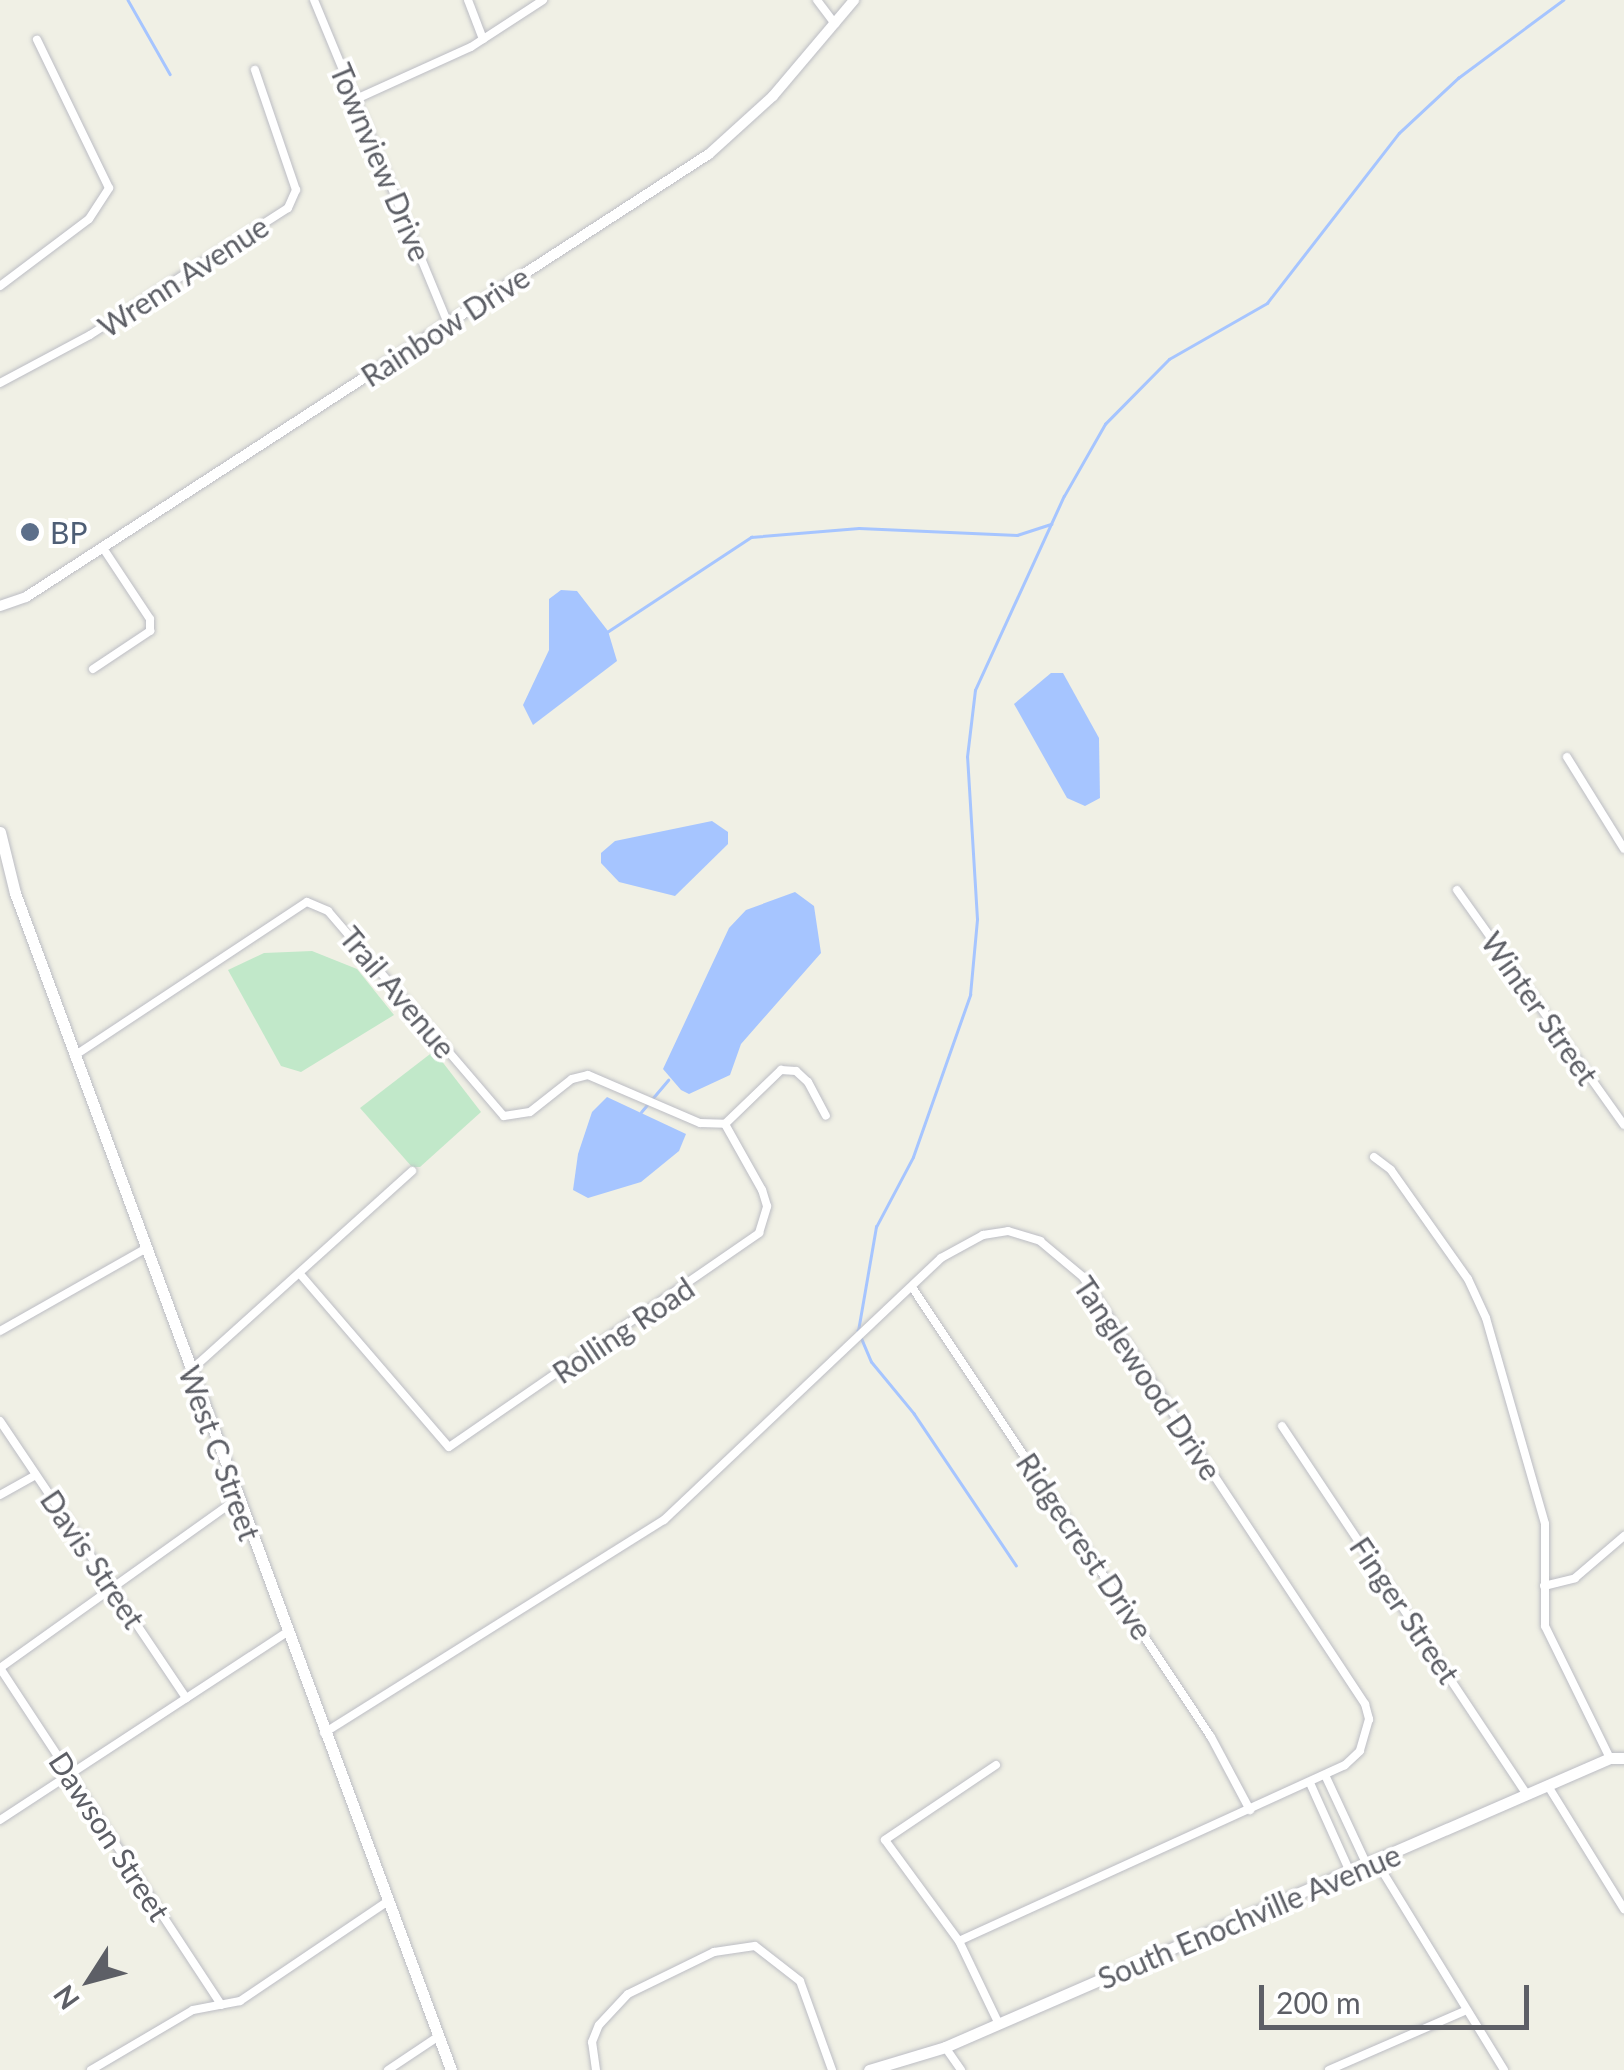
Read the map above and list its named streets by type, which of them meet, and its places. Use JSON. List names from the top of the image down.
{
  "streets": {
    "main road": ["West C Street", "South Enochville Avenue"],
    "street": [
      "Townview Drive",
      "Wrenn Avenue",
      "Rainbow Drive",
      "Trail Avenue",
      "Winter Street",
      "Rolling Road",
      "Tanglewood Drive",
      "Ridgecrest Drive",
      "Davis Street",
      "Finger Street",
      "Dawson Street"
    ]
  },
  "crossings": [
    ["Townview Drive", "Rainbow Drive"],
    ["Trail Avenue", "Rolling Road"],
    ["Trail Avenue", "West C Street"],
    ["Tanglewood Drive", "West C Street"],
    ["Tanglewood Drive", "Ridgecrest Drive"],
    ["Finger Street", "South Enochville Avenue"]
  ],
  "places": ["BP"],
  "scale_bar": "200 m",
  "north": "bottom left"
}
